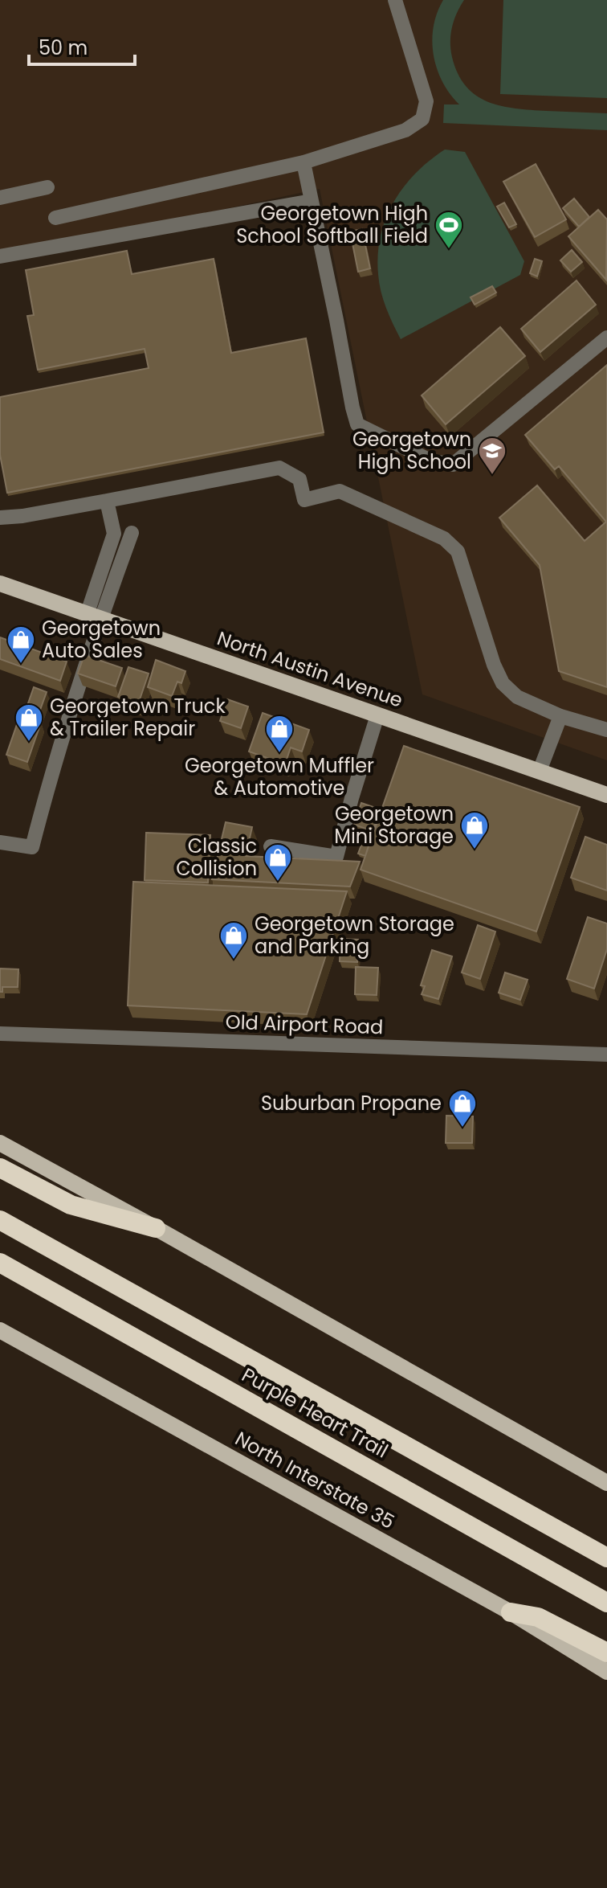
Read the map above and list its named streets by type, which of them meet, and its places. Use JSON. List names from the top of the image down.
{
  "streets": {
    "highway": ["Purple Heart Trail"],
    "main road": ["North Austin Avenue", "North Interstate 35"],
    "street": ["Old Airport Road"]
  },
  "places": {
    "sports": ["Georgetown High School Softball Field"],
    "school or university": ["Georgetown High School"],
    "shop": [
      "Georgetown Auto Sales",
      "Georgetown Truck & Trailer Repair",
      "Georgetown Muffler & Automotive",
      "Georgetown Mini Storage",
      "Classic Collision",
      "Georgetown Storage and Parking",
      "Suburban Propane"
    ]
  },
  "scale_bar": "50 m"
}
